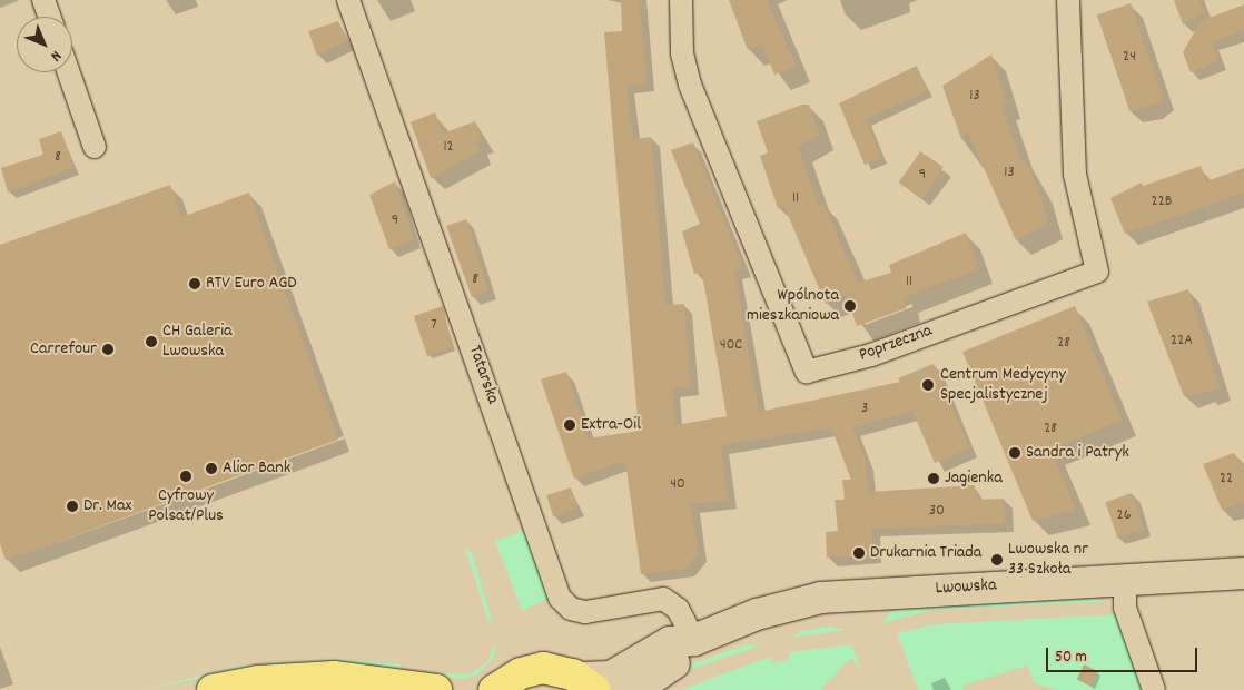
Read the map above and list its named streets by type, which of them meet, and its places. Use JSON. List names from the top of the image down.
{
  "streets": {
    "main road": ["Lwowska"],
    "street": ["Poprzeczna", "Tatarska"]
  },
  "crossings": [
    ["Tatarska", "Lwowska"]
  ],
  "places": [
    "RTV Euro AGD",
    "Wpólnota mieszkaniowa",
    "CH Galeria Lwowska",
    "Carrefour",
    "Centrum Medycyny Specjalistycznej",
    "Extra-Oil",
    "Sandra i Patryk",
    "Alior Bank",
    "Cyfrowy Polsat/Plus",
    "Jagienka",
    "Dr. Max",
    "Drukarnia Triada",
    "Lwowska nr 33 Szkoła"
  ],
  "house_numbers": [
    "24",
    "13",
    "12",
    "8",
    "13",
    "9",
    "11",
    "22B",
    "9",
    "8",
    "11",
    "7",
    "22A",
    "28",
    "40C",
    "3",
    "28",
    "22",
    "40",
    "30",
    "26"
  ],
  "scale_bar": "50 m",
  "north": "bottom right"
}
